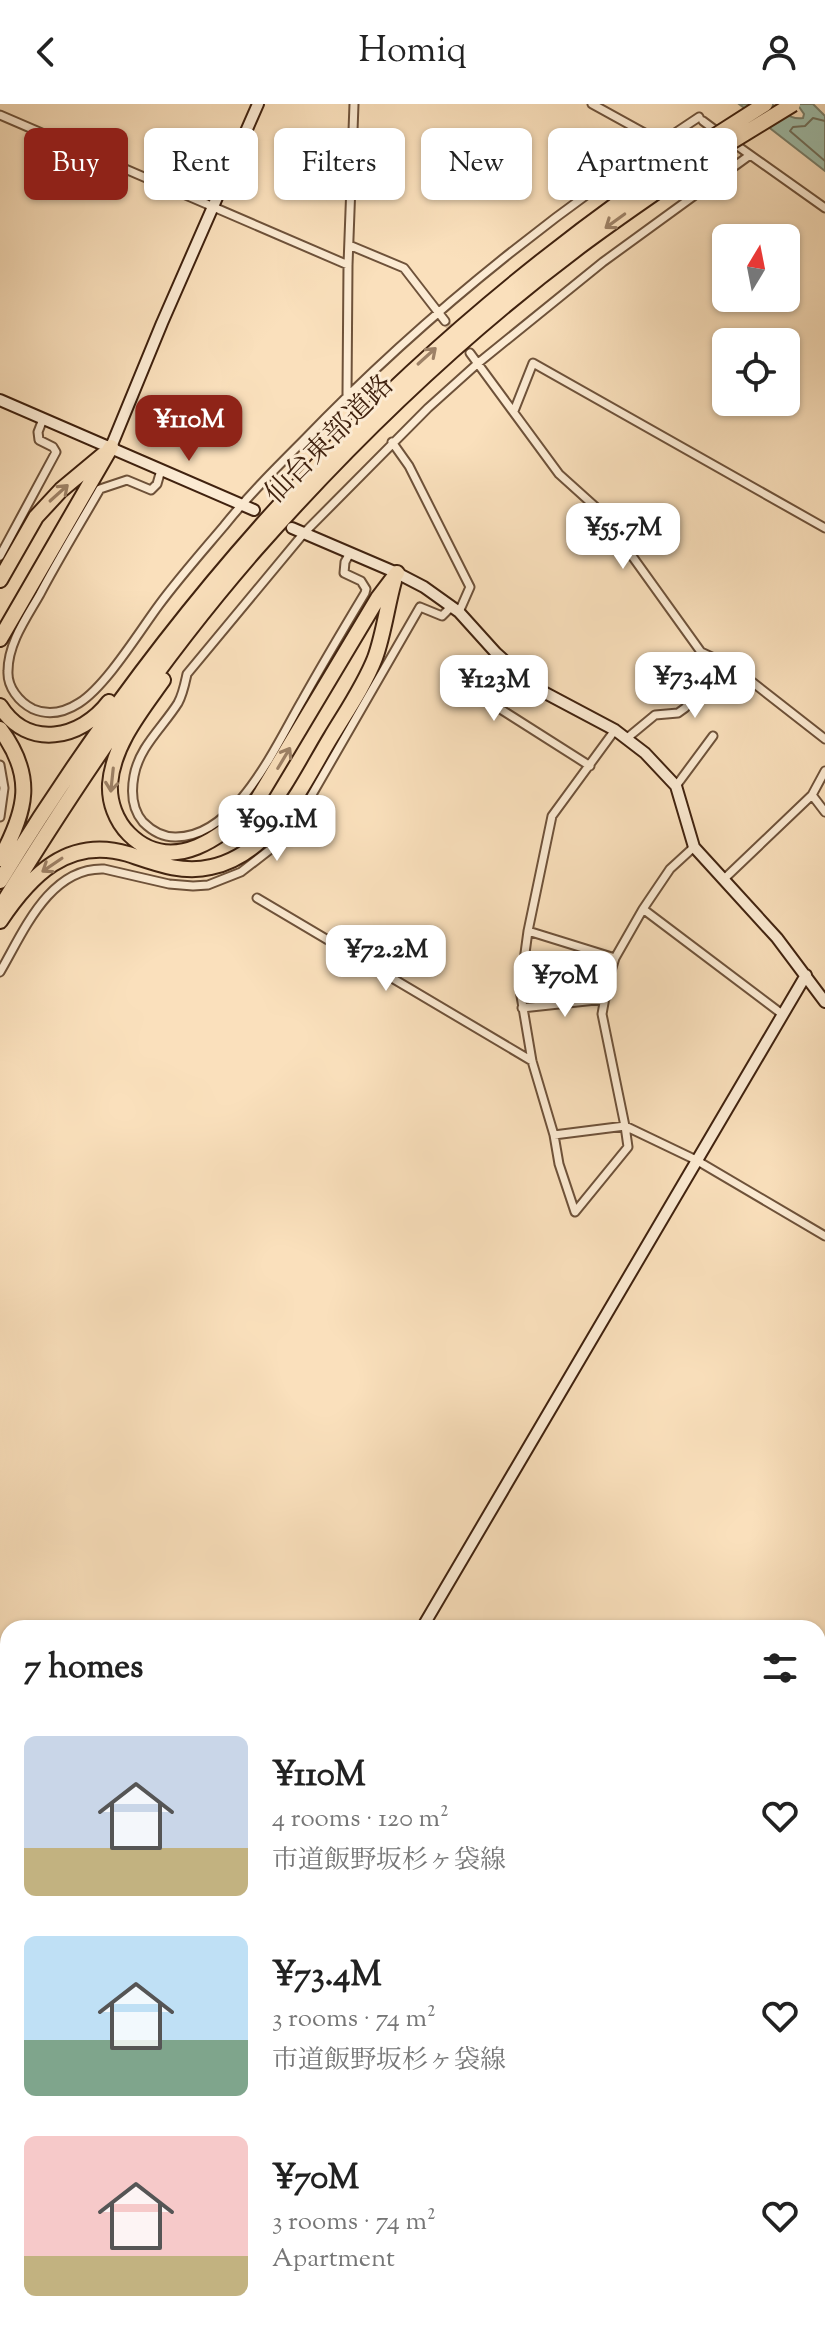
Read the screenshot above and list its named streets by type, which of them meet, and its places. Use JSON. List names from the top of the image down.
{
  "streets": {
    "highway": ["仙台東部道路"]
  },
  "north": "top",
  "page": {
    "header": "Homiq",
    "chip": [
      "Buy",
      "Rent",
      "Filters",
      "New",
      "Apartment"
    ],
    "price": [
      "¥110M",
      "¥55.7M",
      "¥73.4M",
      "¥123M",
      "¥99.1M",
      "¥72.2M",
      "¥70M"
    ],
    "heading": "7 homes",
    "list": [
      {
        "name": "¥110M",
        "note": "4 rooms · 120 m² · 市道飯野坂杉ヶ袋線"
      },
      {
        "name": "¥73.4M",
        "note": "3 rooms · 74 m² · 市道飯野坂杉ヶ袋線"
      },
      {
        "name": "¥70M",
        "note": "3 rooms · 74 m² · Apartment"
      }
    ]
  }
}
